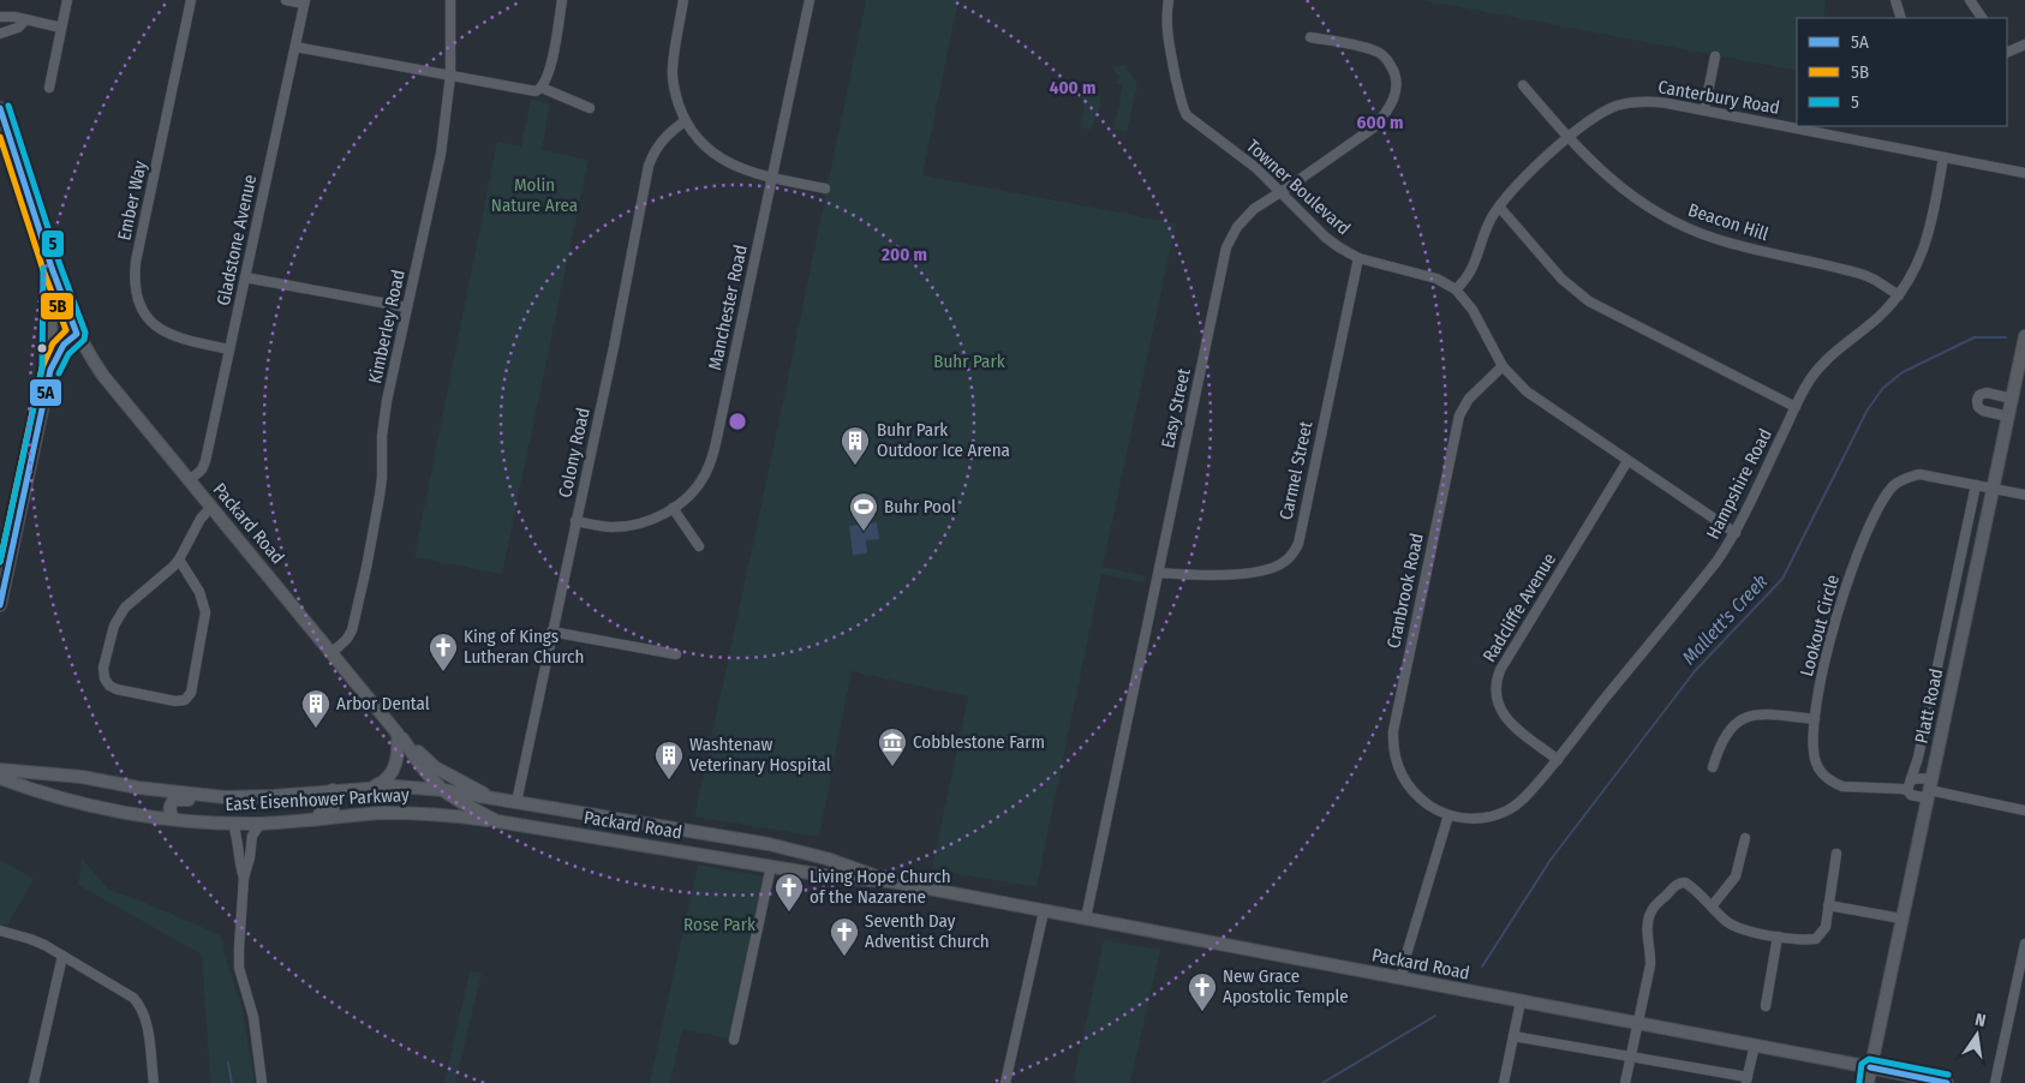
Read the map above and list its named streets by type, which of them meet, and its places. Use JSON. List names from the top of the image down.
{
  "streets": {
    "main road": ["Packard Road", "Platt Road", "East Eisenhower Parkway"],
    "street": [
      "Canterbury Road",
      "Towner Boulevard",
      "Ember Way",
      "Beacon Hill",
      "Gladstone Avenue",
      "Manchester Road",
      "Kimberley Road",
      "Easy Street",
      "Colony Road",
      "Carmel Street",
      "Hampshire Road",
      "Cranbrook Road",
      "Radcliffe Avenue",
      "Lookout Circle"
    ]
  },
  "crossings": [
    ["Canterbury Road", "Towner Boulevard"],
    ["Canterbury Road", "Beacon Hill"],
    ["Canterbury Road", "Hampshire Road"],
    ["Towner Boulevard", "Easy Street"],
    ["Towner Boulevard", "Carmel Street"],
    ["Towner Boulevard", "Hampshire Road"],
    ["Towner Boulevard", "Cranbrook Road"],
    ["Towner Boulevard", "Radcliffe Avenue"],
    ["Ember Way", "Gladstone Avenue"],
    ["Beacon Hill", "Hampshire Road"],
    ["Gladstone Avenue", "Packard Road"],
    ["Manchester Road", "Colony Road"],
    ["Kimberley Road", "Packard Road"],
    ["Easy Street", "Carmel Street"],
    ["Easy Street", "Packard Road"],
    ["Colony Road", "Packard Road"],
    ["Hampshire Road", "Cranbrook Road"],
    ["Hampshire Road", "Radcliffe Avenue"],
    ["Packard Road", "Platt Road"],
    ["Packard Road", "East Eisenhower Parkway"],
    ["Lookout Circle", "Platt Road"]
  ],
  "water": ["Mallett's Creek"],
  "parks": ["Molin Nature Area", "Buhr Park", "Rose Park"],
  "places": {
    "building": ["Buhr Park Outdoor Ice Arena", "Arbor Dental", "Washtenaw Veterinary Hospital"],
    "sports": ["Buhr Pool"],
    "church": [
      "King of Kings Lutheran Church",
      "Living Hope Church of the Nazarene",
      "Seventh Day Adventist Church",
      "New Grace Apostolic Temple"
    ],
    "museum": ["Cobblestone Farm"]
  },
  "lines": ["transit line 5", "transit line 5A", "transit line 5B"],
  "legend": ["5A", "5B", "5"],
  "north": "top",
  "rings": ["400 m", "600 m", "200 m"]
}
